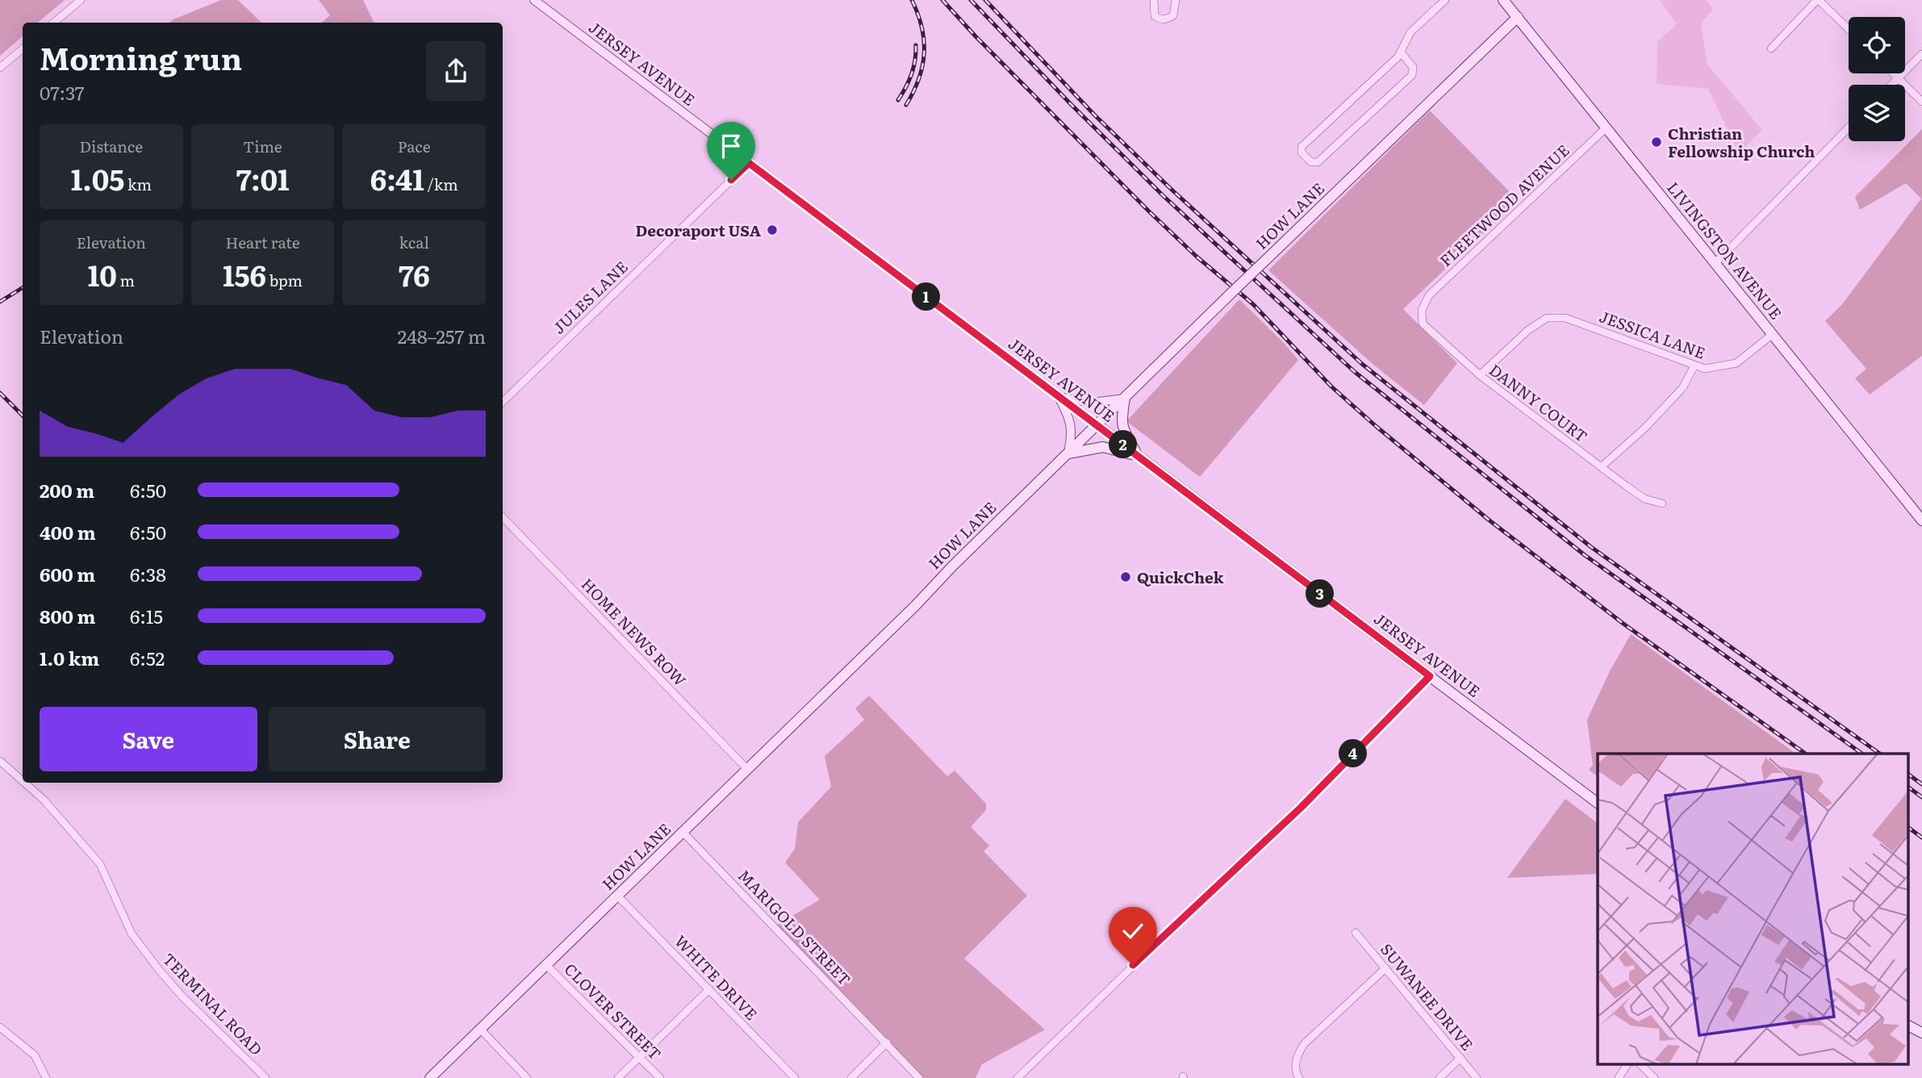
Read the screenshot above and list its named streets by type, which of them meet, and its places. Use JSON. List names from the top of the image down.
{
  "streets": {
    "main road": ["JERSEY AVENUE", "HOW LANE", "LIVINGSTON AVENUE"],
    "street": [
      "FLEETWOOD AVENUE",
      "JULES LANE",
      "JESSICA LANE",
      "DANNY COURT",
      "HOME NEWS ROW",
      "MARIGOLD STREET",
      "WHITE DRIVE",
      "SUWANEE DRIVE",
      "TERMINAL ROAD",
      "CLOVER STREET"
    ]
  },
  "crossings": [
    ["JERSEY AVENUE", "HOW LANE"],
    ["JERSEY AVENUE", "JULES LANE"],
    ["FLEETWOOD AVENUE", "LIVINGSTON AVENUE"],
    ["FLEETWOOD AVENUE", "DANNY COURT"],
    ["HOW LANE", "LIVINGSTON AVENUE"],
    ["HOW LANE", "HOME NEWS ROW"],
    ["HOW LANE", "MARIGOLD STREET"],
    ["HOW LANE", "WHITE DRIVE"],
    ["HOW LANE", "CLOVER STREET"],
    ["LIVINGSTON AVENUE", "JESSICA LANE"],
    ["JESSICA LANE", "DANNY COURT"]
  ],
  "places": ["Christian Fellowship Church", "Decoraport USA", "QuickChek"],
  "page": {
    "heading": ["Morning run", "07:37"],
    "stats": [
      ["Distance", "1.05 km"],
      ["Time", "7:01"],
      ["Pace", "6:41 /km"],
      ["Elevation", "10 m"],
      ["Heart rate", "156 bpm"],
      ["kcal", "76"]
    ],
    "pins": [
      "1",
      "2",
      "3",
      "4"
    ],
    "chart": ["Elevation", "248–257 m"],
    "list": [
      {
        "name": "200 m",
        "note": "6:50"
      },
      {
        "name": "400 m",
        "note": "6:50"
      },
      {
        "name": "600 m",
        "note": "6:38"
      },
      {
        "name": "800 m",
        "note": "6:15"
      },
      {
        "name": "1.0 km",
        "note": "6:52"
      }
    ],
    "buttons": ["Save", "Share"]
  }
}
